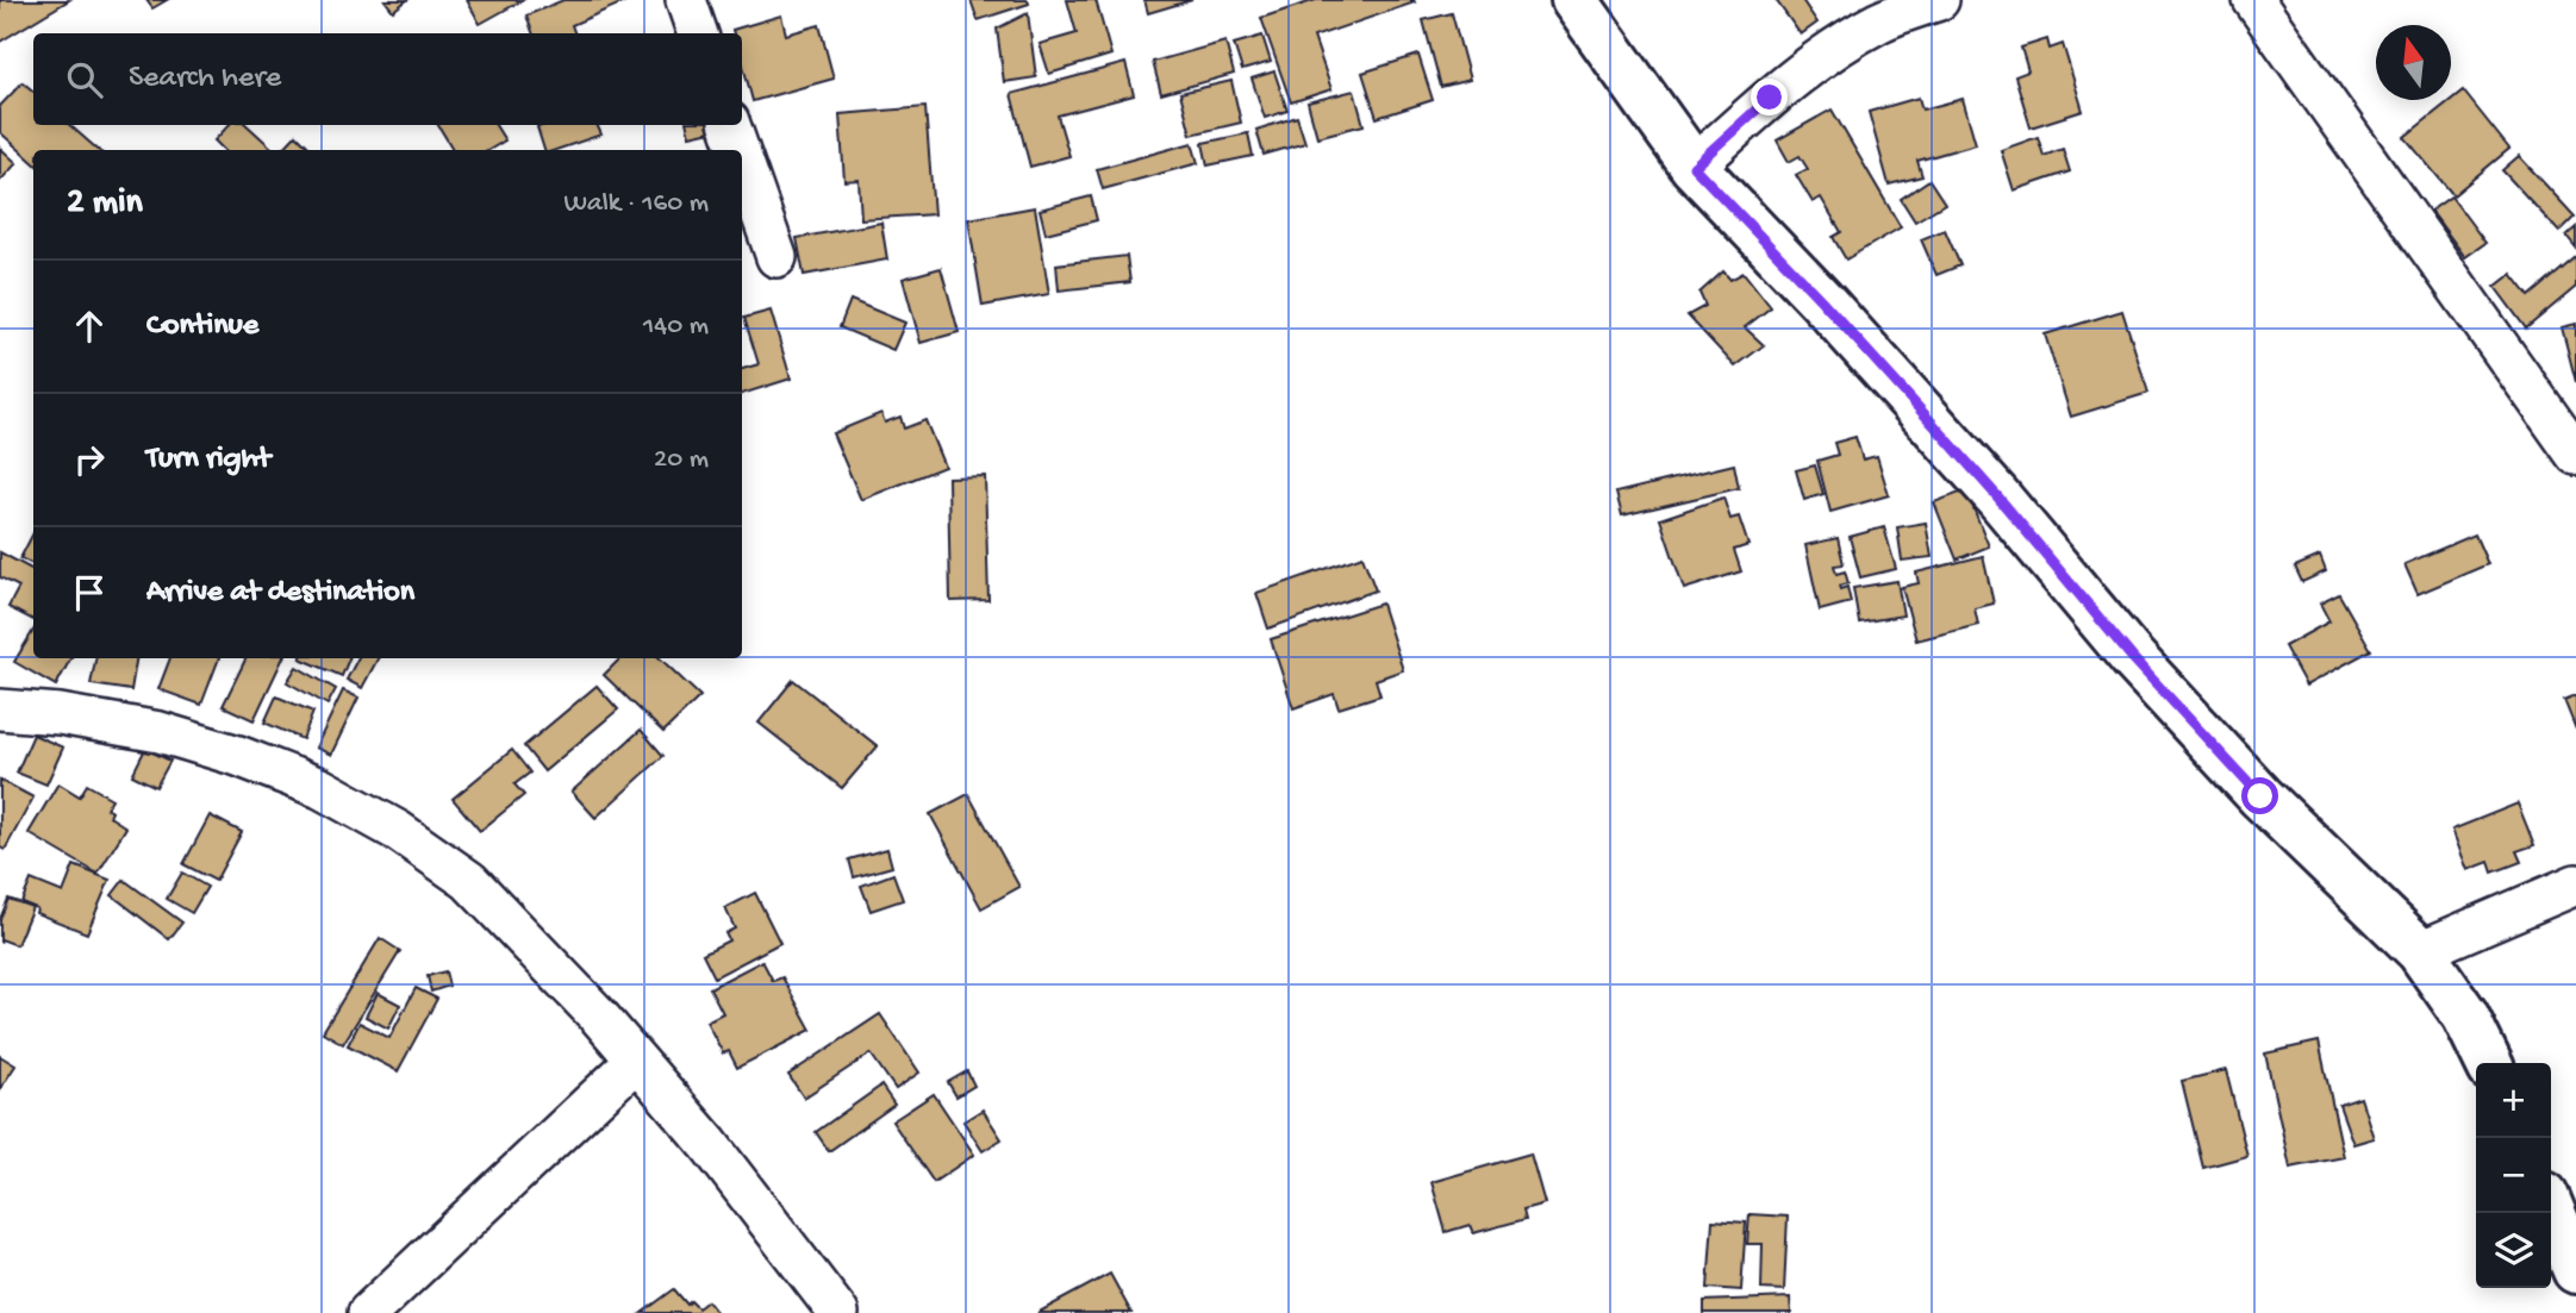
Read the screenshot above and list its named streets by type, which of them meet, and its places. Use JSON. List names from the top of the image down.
{
  "north": "top",
  "page": {
    "search": "Search here",
    "heading": ["2 min", "Walk · 160 m"],
    "list": [
      ["Continue", "140 m"],
      ["Turn right", "20 m"],
      "Arrive at destination"
    ],
    "map_buttons": ["+", "−"]
  }
}
